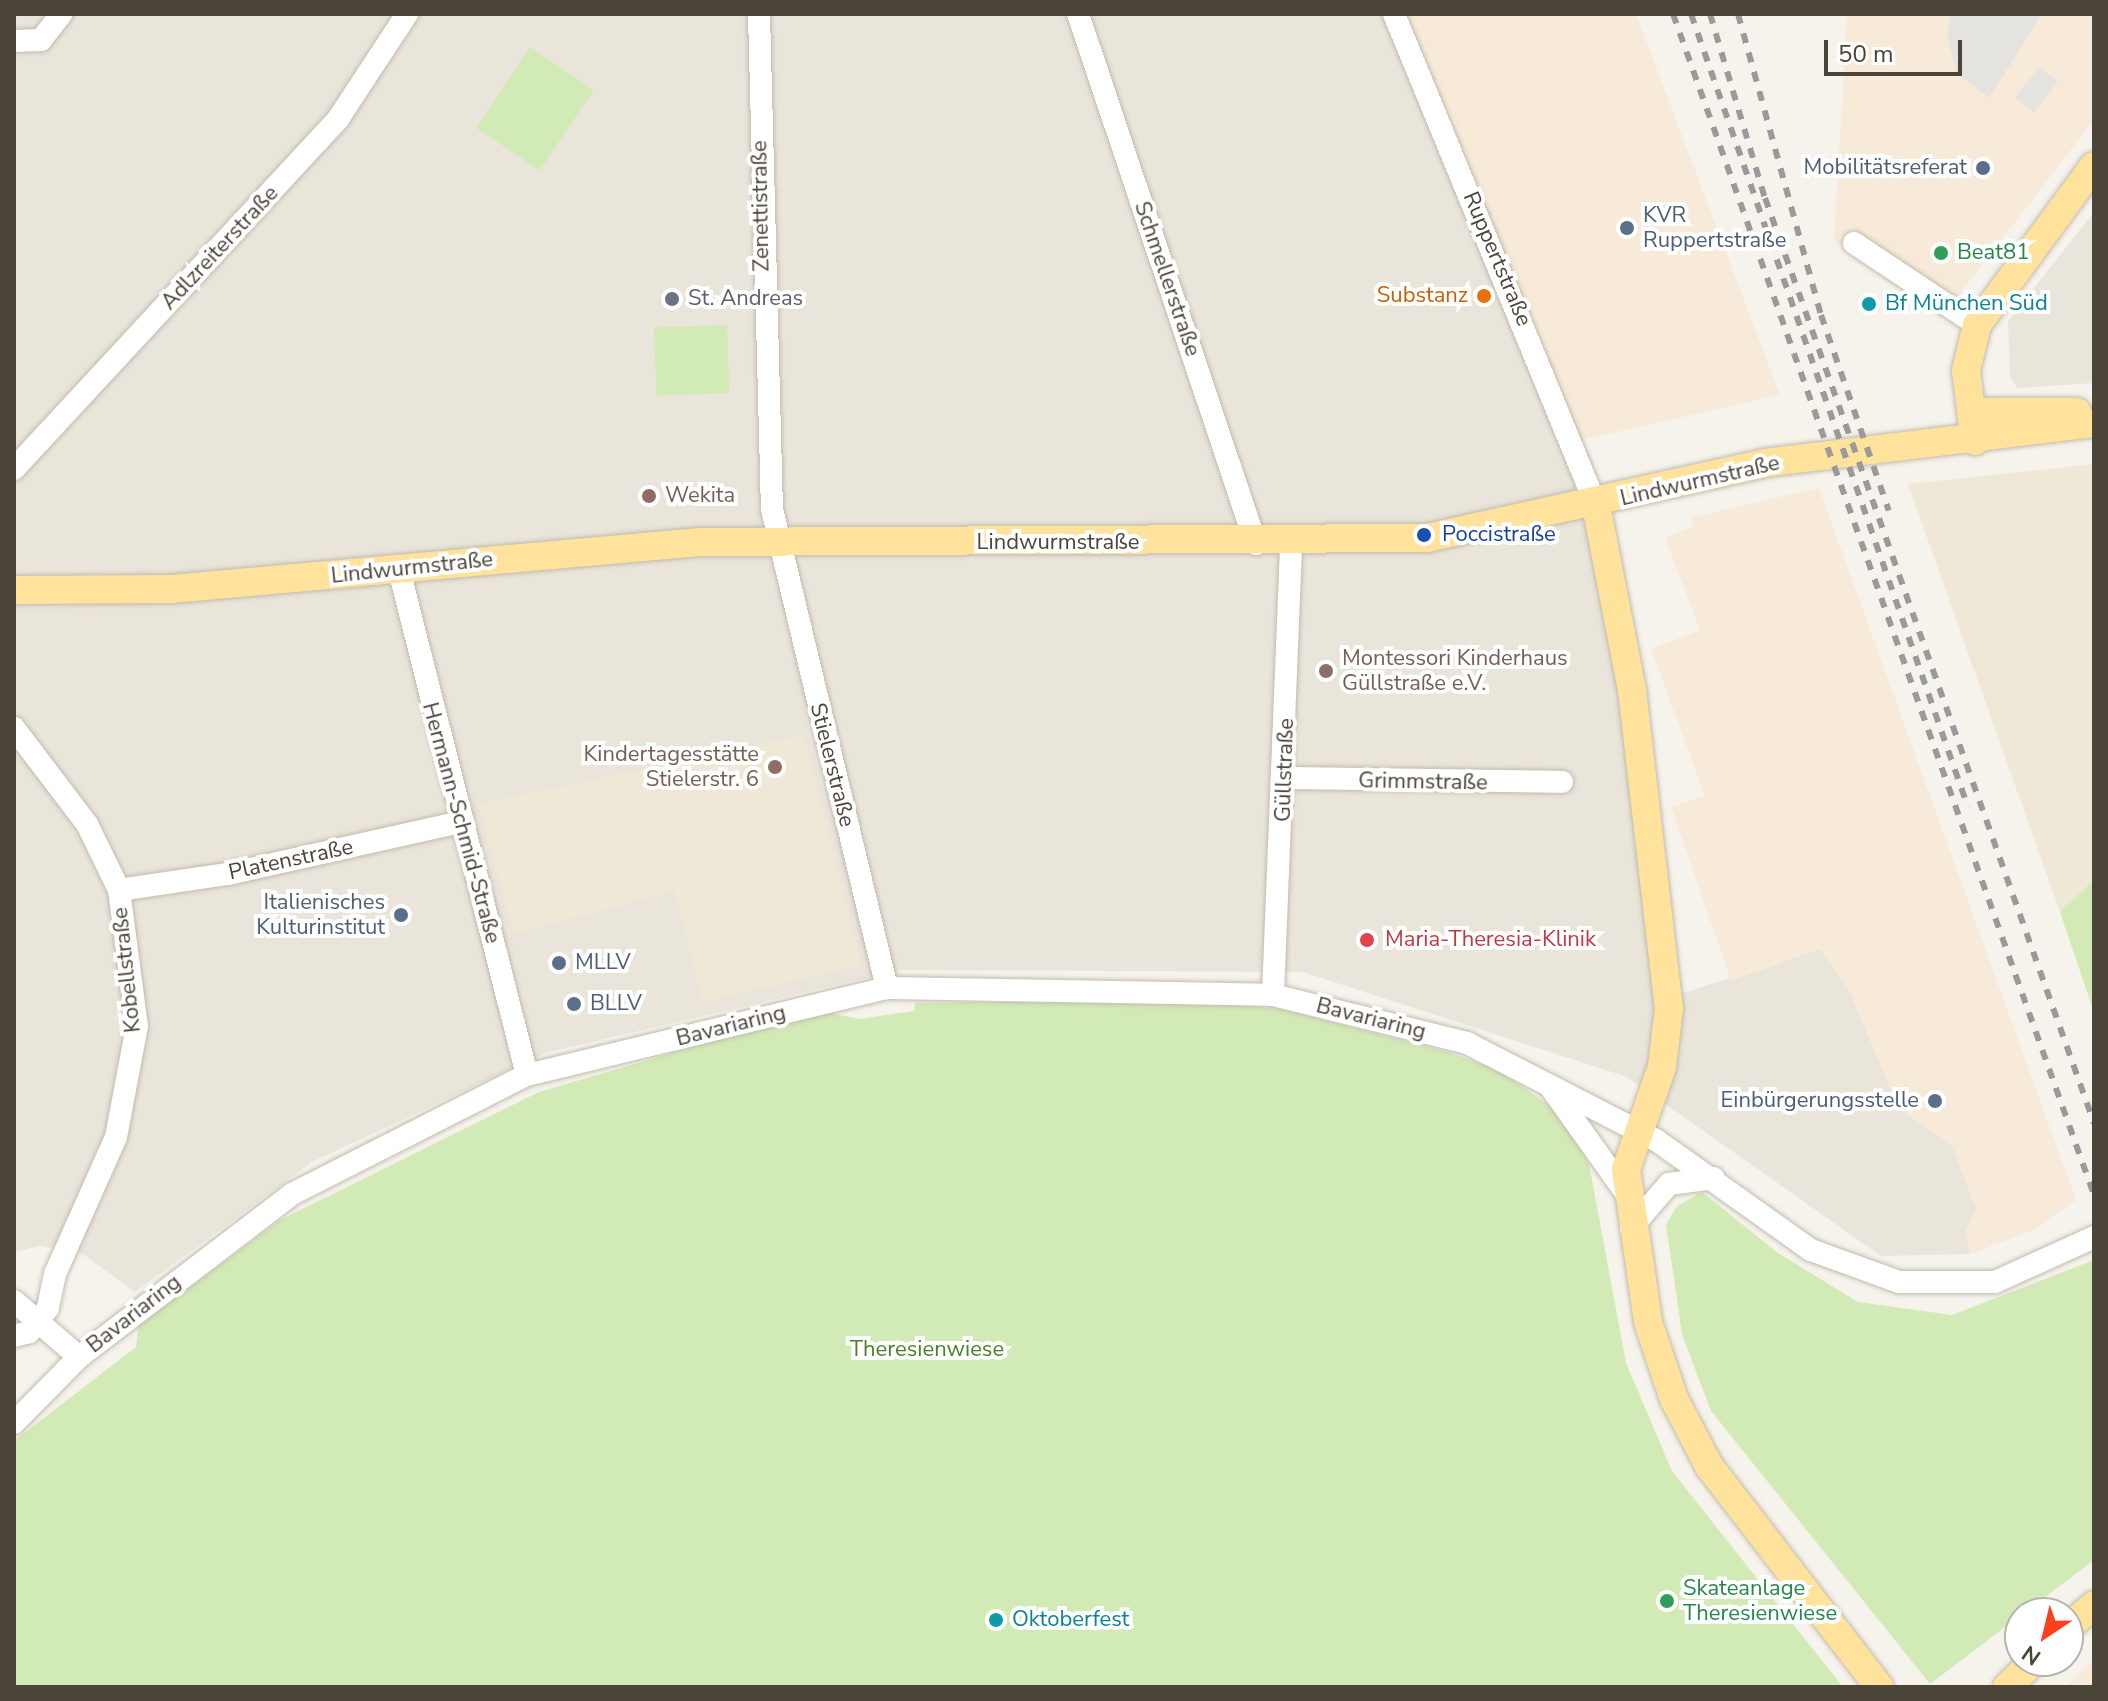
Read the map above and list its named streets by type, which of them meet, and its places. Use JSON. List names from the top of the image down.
{
  "streets": {
    "main road": ["Lindwurmstraße"],
    "street": [
      "Zenettistraße",
      "Adlzreiterstraße",
      "Ruppertstraße",
      "Schmellerstraße",
      "Stielerstraße",
      "Güllstraße",
      "Grimmstraße",
      "Hermann-Schmid-Straße",
      "Platenstraße",
      "Kobellstraße",
      "Bavariaring"
    ]
  },
  "crossings": [
    ["Zenettistraße", "Lindwurmstraße"],
    ["Zenettistraße", "Stielerstraße"],
    ["Ruppertstraße", "Lindwurmstraße"],
    ["Schmellerstraße", "Lindwurmstraße"],
    ["Lindwurmstraße", "Stielerstraße"],
    ["Lindwurmstraße", "Güllstraße"],
    ["Lindwurmstraße", "Hermann-Schmid-Straße"],
    ["Stielerstraße", "Bavariaring"],
    ["Güllstraße", "Grimmstraße"],
    ["Güllstraße", "Bavariaring"],
    ["Hermann-Schmid-Straße", "Platenstraße"],
    ["Hermann-Schmid-Straße", "Bavariaring"],
    ["Platenstraße", "Kobellstraße"]
  ],
  "parks": ["Theresienwiese"],
  "places": [
    "Mobilitätsreferat",
    "KVR Ruppertstraße",
    "Beat81",
    "Substanz",
    "St. Andreas",
    "Bf München Süd",
    "Wekita",
    "Poccistraße",
    "Montessori Kinderhaus Güllstraße e.V.",
    "Kindertagesstätte Stielerstr. 6",
    "Italienisches Kulturinstitut",
    "Maria-Theresia-Klinik",
    "MLLV",
    "BLLV",
    "Einbürgerungsstelle",
    "Skateanlage Theresienwiese",
    "Oktoberfest"
  ],
  "scale_bar": "50 m",
  "north": "bottom left"
}
